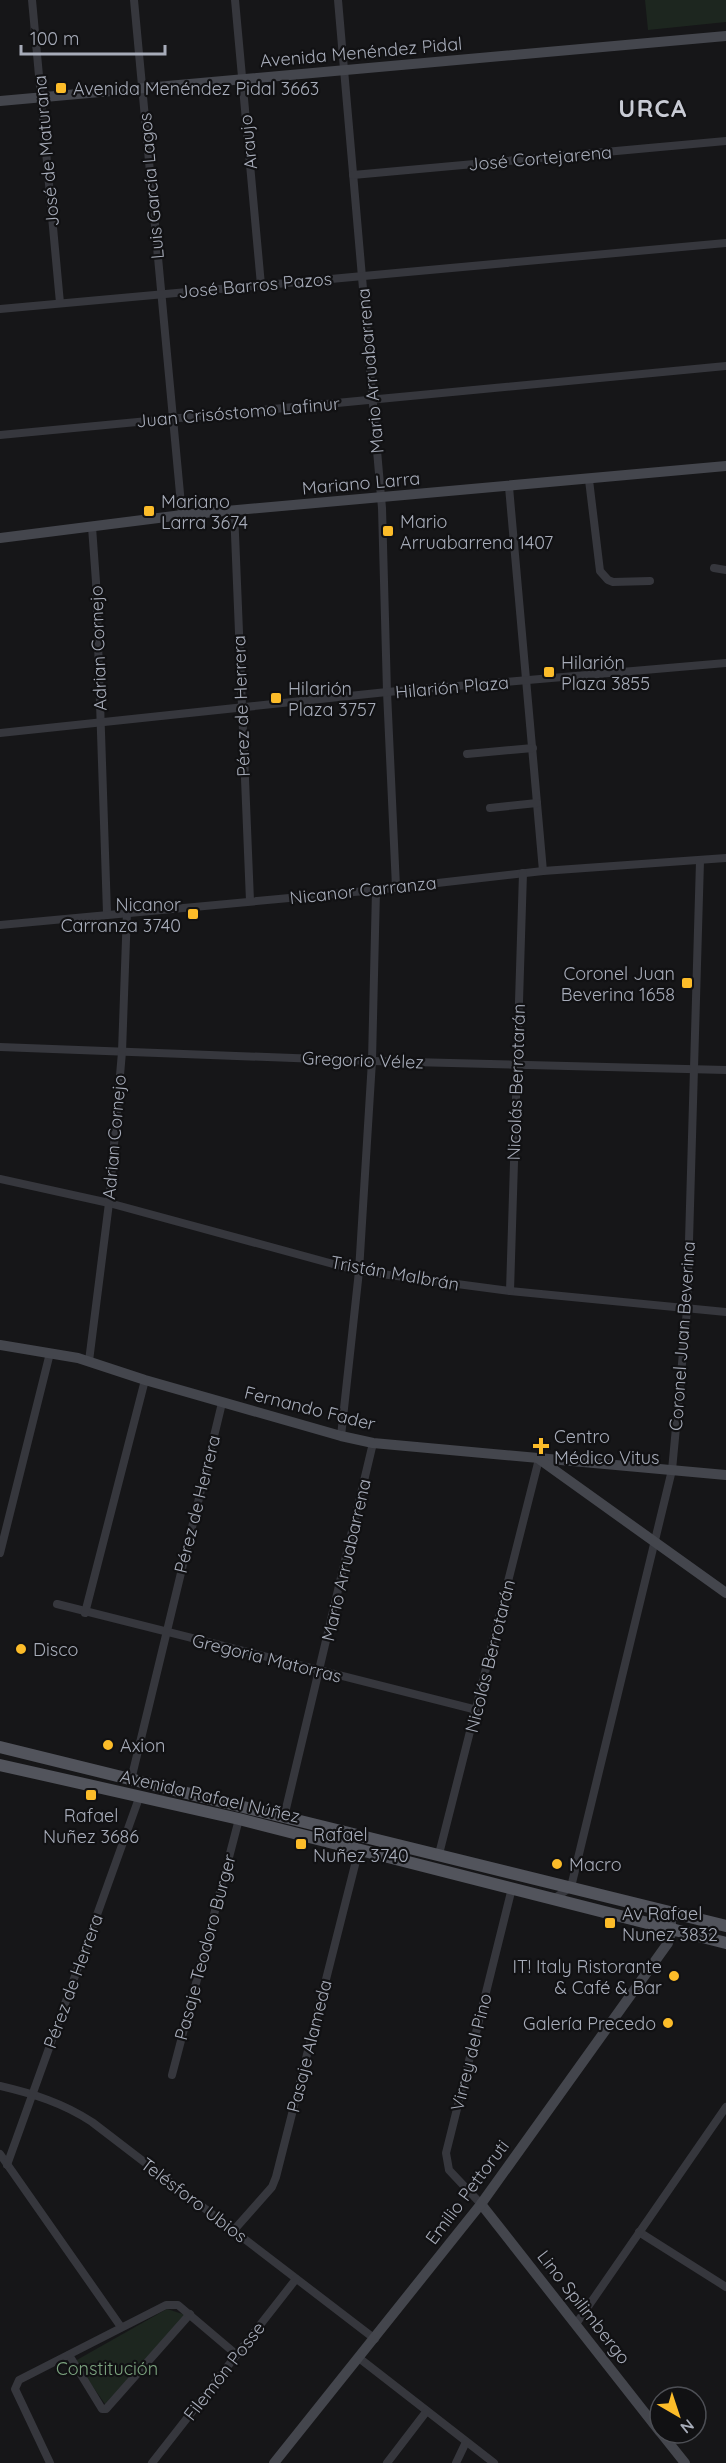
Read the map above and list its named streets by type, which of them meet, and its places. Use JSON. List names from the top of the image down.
{
  "streets": {
    "main road": [
      "Avenida Menéndez Pidal",
      "Mariano Larra",
      "Fernando Fader",
      "Avenida Rafael Núñez",
      "Emilio Pettoruti",
      "Lino Spilimbergo"
    ],
    "street": [
      "Araujo",
      "José de Maturana",
      "José Cortejarena",
      "Luis García Lagos",
      "José Barros Pazos",
      "Mario Arruabarrena",
      "Juan Crisóstomo Lafinur",
      "Adrian Cornejo",
      "Hilarión Plaza",
      "Pérez de Herrera",
      "Nicanor Carranza",
      "Gregorio Vélez",
      "Nicolás Berrotarán",
      "Tristán Malbrán",
      "Coronel Juan Beverina",
      "Gregoria Matorras",
      "Pasaje Teodoro Burger",
      "Pasaje Alameda",
      "Virrey del Pino",
      "Telésforo Ubios",
      "Filemón Posse"
    ]
  },
  "crossings": [
    ["Avenida Menéndez Pidal", "Araujo"],
    ["Avenida Menéndez Pidal", "José de Maturana"],
    ["Avenida Menéndez Pidal", "Luis García Lagos"],
    ["Avenida Menéndez Pidal", "Mario Arruabarrena"],
    ["Araujo", "José Barros Pazos"],
    ["José de Maturana", "José Barros Pazos"],
    ["José Cortejarena", "Mario Arruabarrena"],
    ["Luis García Lagos", "José Barros Pazos"],
    ["Luis García Lagos", "Juan Crisóstomo Lafinur"],
    ["Luis García Lagos", "Mariano Larra"],
    ["José Barros Pazos", "Mario Arruabarrena"],
    ["Mario Arruabarrena", "Juan Crisóstomo Lafinur"],
    ["Mario Arruabarrena", "Mariano Larra"],
    ["Mario Arruabarrena", "Hilarión Plaza"],
    ["Mario Arruabarrena", "Nicanor Carranza"],
    ["Mario Arruabarrena", "Fernando Fader"],
    ["Mario Arruabarrena", "Gregoria Matorras"],
    ["Mario Arruabarrena", "Avenida Rafael Núñez"],
    ["Mariano Larra", "Adrian Cornejo"],
    ["Mariano Larra", "Pérez de Herrera"],
    ["Adrian Cornejo", "Hilarión Plaza"],
    ["Adrian Cornejo", "Nicanor Carranza"],
    ["Adrian Cornejo", "Gregorio Vélez"],
    ["Adrian Cornejo", "Tristán Malbrán"],
    ["Adrian Cornejo", "Fernando Fader"],
    ["Hilarión Plaza", "Pérez de Herrera"],
    ["Pérez de Herrera", "Nicanor Carranza"],
    ["Pérez de Herrera", "Fernando Fader"],
    ["Pérez de Herrera", "Gregoria Matorras"],
    ["Pérez de Herrera", "Avenida Rafael Núñez"],
    ["Pérez de Herrera", "Telésforo Ubios"],
    ["Nicanor Carranza", "Nicolás Berrotarán"],
    ["Nicanor Carranza", "Coronel Juan Beverina"],
    ["Gregorio Vélez", "Nicolás Berrotarán"],
    ["Gregorio Vélez", "Coronel Juan Beverina"],
    ["Nicolás Berrotarán", "Tristán Malbrán"],
    ["Nicolás Berrotarán", "Fernando Fader"],
    ["Nicolás Berrotarán", "Gregoria Matorras"],
    ["Nicolás Berrotarán", "Avenida Rafael Núñez"],
    ["Tristán Malbrán", "Coronel Juan Beverina"],
    ["Coronel Juan Beverina", "Fernando Fader"],
    ["Coronel Juan Beverina", "Avenida Rafael Núñez"],
    ["Avenida Rafael Núñez", "Pasaje Teodoro Burger"],
    ["Avenida Rafael Núñez", "Pasaje Alameda"],
    ["Avenida Rafael Núñez", "Virrey del Pino"],
    ["Avenida Rafael Núñez", "Emilio Pettoruti"],
    ["Pasaje Alameda", "Telésforo Ubios"],
    ["Virrey del Pino", "Emilio Pettoruti"],
    ["Virrey del Pino", "Lino Spilimbergo"],
    ["Emilio Pettoruti", "Telésforo Ubios"],
    ["Emilio Pettoruti", "Lino Spilimbergo"],
    ["Telésforo Ubios", "Filemón Posse"]
  ],
  "districts": ["URCA"],
  "parks": ["Constitución"],
  "places": {
    "transit": [
      "Avenida Menéndez Pidal 3663",
      "Mariano Larra 3674",
      "Mario Arruabarrena 1407",
      "Hilarión Plaza 3855",
      "Hilarión Plaza 3757",
      "Nicanor Carranza 3740",
      "Coronel Juan Beverina 1658",
      "Rafael Nuñez 3686",
      "Rafael Nuñez 3740",
      "Av Rafael Nunez 3832"
    ],
    "health": ["Centro Médico Vitus"],
    "other": [
      "Disco",
      "Axion",
      "Macro",
      "IT! Italy Ristorante & Café & Bar",
      "Galería Precedo"
    ]
  },
  "scale_bar": "100 m",
  "north": "bottom right"
}
